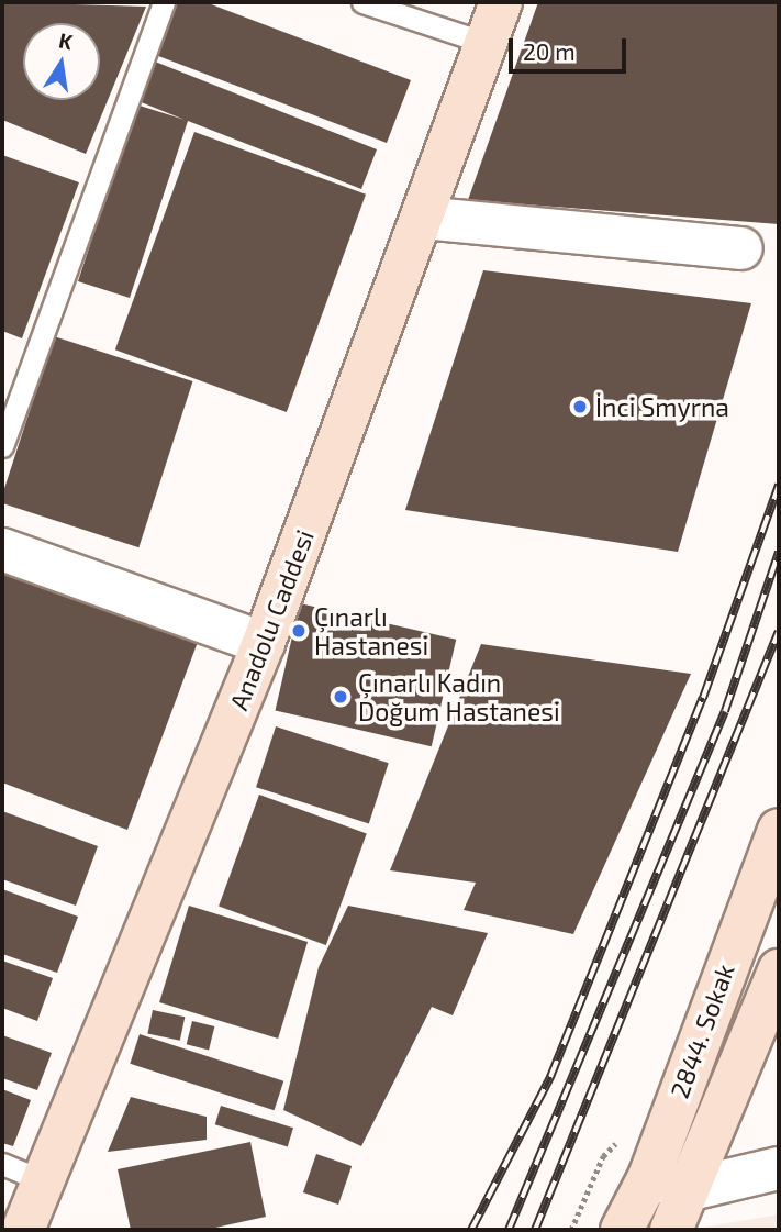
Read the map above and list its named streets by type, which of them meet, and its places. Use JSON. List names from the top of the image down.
{
  "streets": {
    "main road": ["Anadolu Caddesi", "2844. Sokak"]
  },
  "places": ["İnci Smyrna", "Çınarlı Hastanesi", "Çınarlı Kadın Doğum Hastanesi"],
  "scale_bar": "20 m",
  "north": "top"
}
